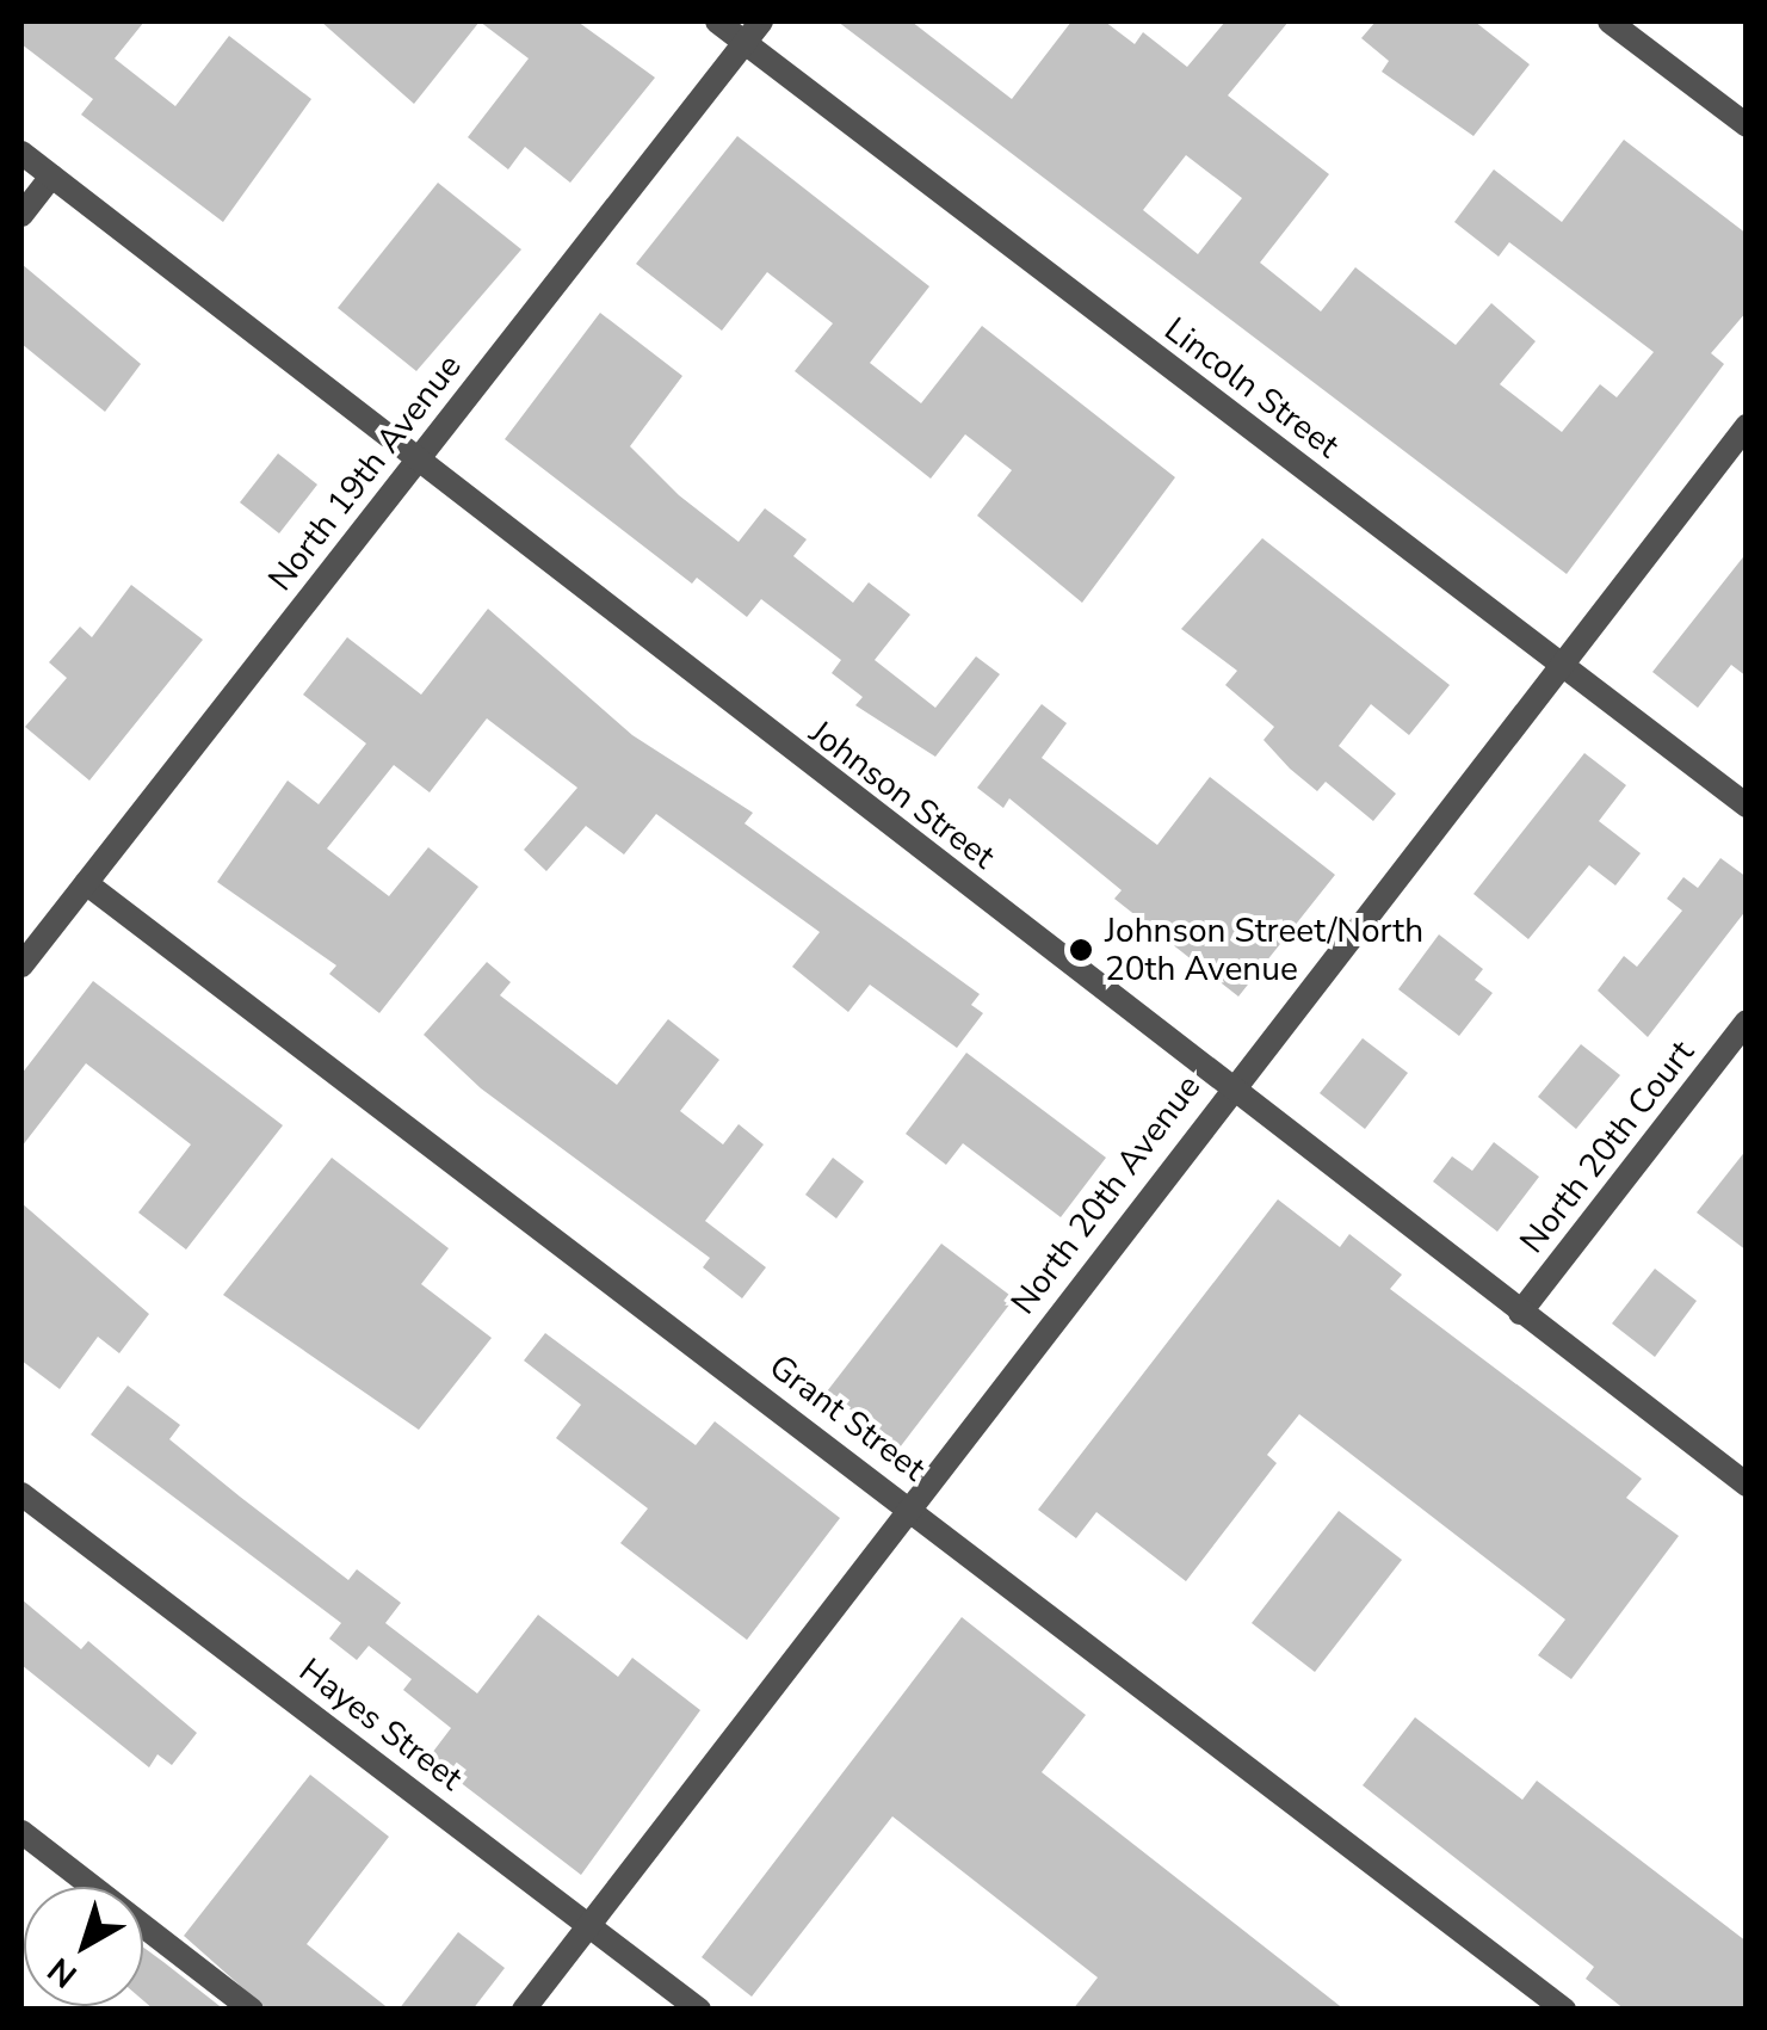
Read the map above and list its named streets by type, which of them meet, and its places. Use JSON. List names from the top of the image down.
{
  "streets": {
    "street": [
      "Lincoln Street",
      "North 19th Avenue",
      "Johnson Street",
      "North 20th Court",
      "North 20th Avenue",
      "Grant Street",
      "Hayes Street"
    ]
  },
  "crossings": [
    ["Lincoln Street", "North 19th Avenue"],
    ["Lincoln Street", "North 20th Avenue"],
    ["North 19th Avenue", "Johnson Street"],
    ["North 19th Avenue", "Grant Street"],
    ["Johnson Street", "North 20th Court"],
    ["Johnson Street", "North 20th Avenue"],
    ["North 20th Avenue", "Grant Street"],
    ["North 20th Avenue", "Hayes Street"]
  ],
  "places": ["Johnson Street/North 20th Avenue"],
  "north": "bottom left"
}
